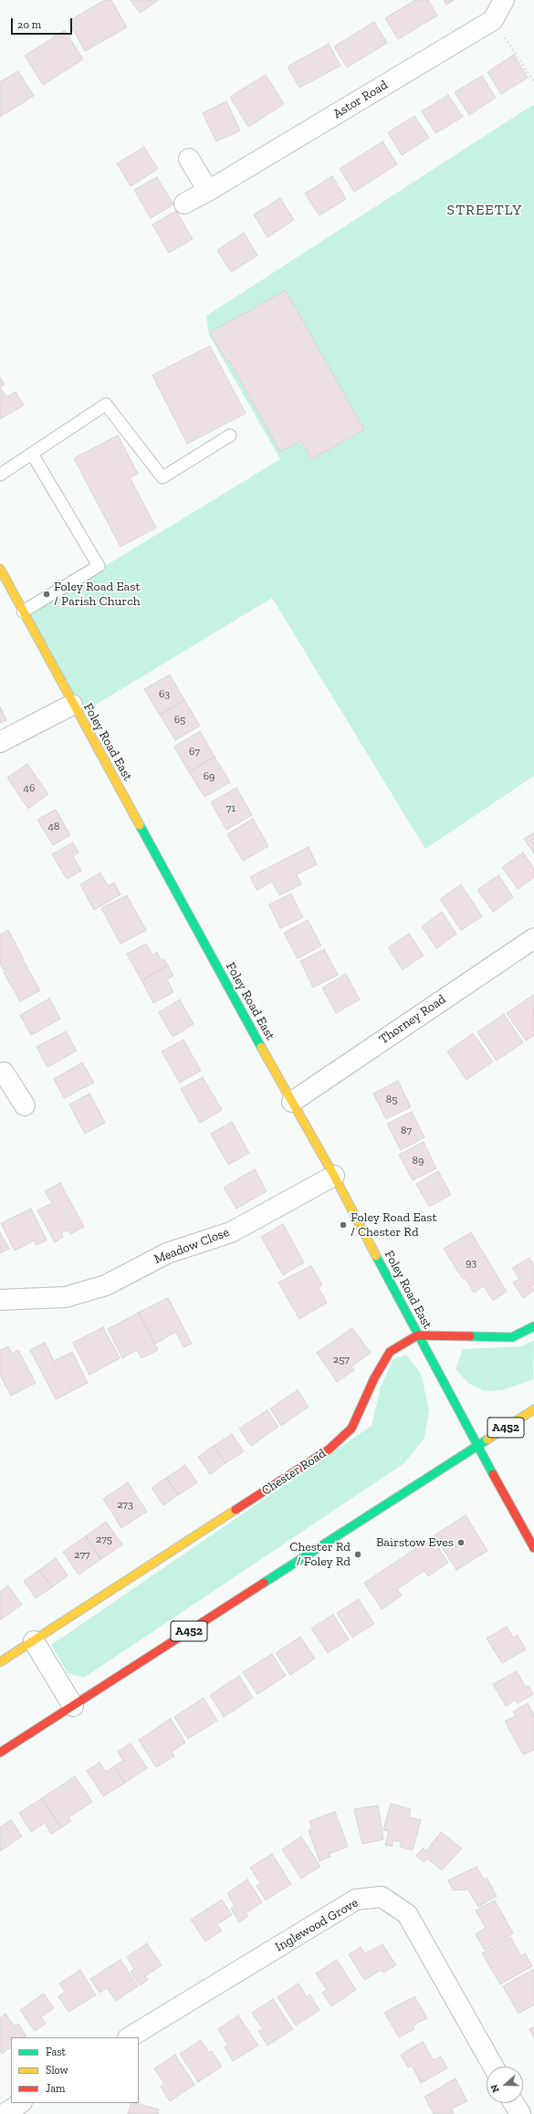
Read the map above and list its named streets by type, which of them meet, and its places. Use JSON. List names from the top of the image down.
{
  "streets": {
    "main road": ["Foley Road East", "A452", "Chester Road"],
    "street": [
      "Astor Road",
      "Thorney Road",
      "Meadow Close",
      "Inglewood Grove"
    ]
  },
  "crossings": [
    ["Foley Road East", "Thorney Road"],
    ["Foley Road East", "Meadow Close"],
    ["Foley Road East", "A452"],
    ["Foley Road East", "Chester Road"]
  ],
  "districts": ["STREETLY"],
  "places": [
    "Foley Road East / Parish Church",
    "Foley Road East / Chester Rd",
    "Bairstow Eves",
    "Chester Rd / Foley Rd"
  ],
  "house_numbers": [
    "63",
    "65",
    "67",
    "69",
    "46",
    "71",
    "48",
    "85",
    "87",
    "89",
    "93",
    "257",
    "273",
    "275",
    "277"
  ],
  "legend": ["Fast", "Slow", "Jam"],
  "scale_bar": "20 m",
  "north": "left"
}
